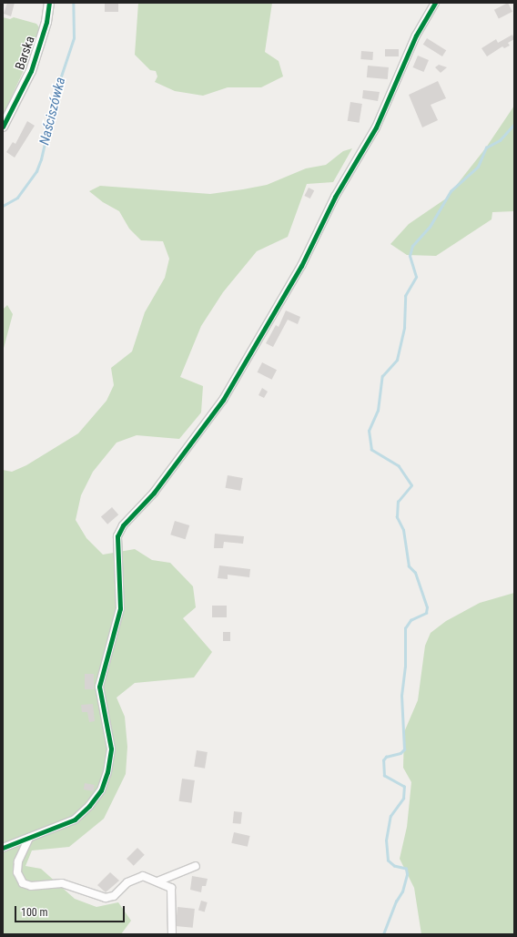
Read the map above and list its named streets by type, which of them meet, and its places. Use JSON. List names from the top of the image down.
{
  "streets": {
    "street": ["Barska"]
  },
  "water": ["Naściszówka"],
  "scale_bar": "100 m"
}
